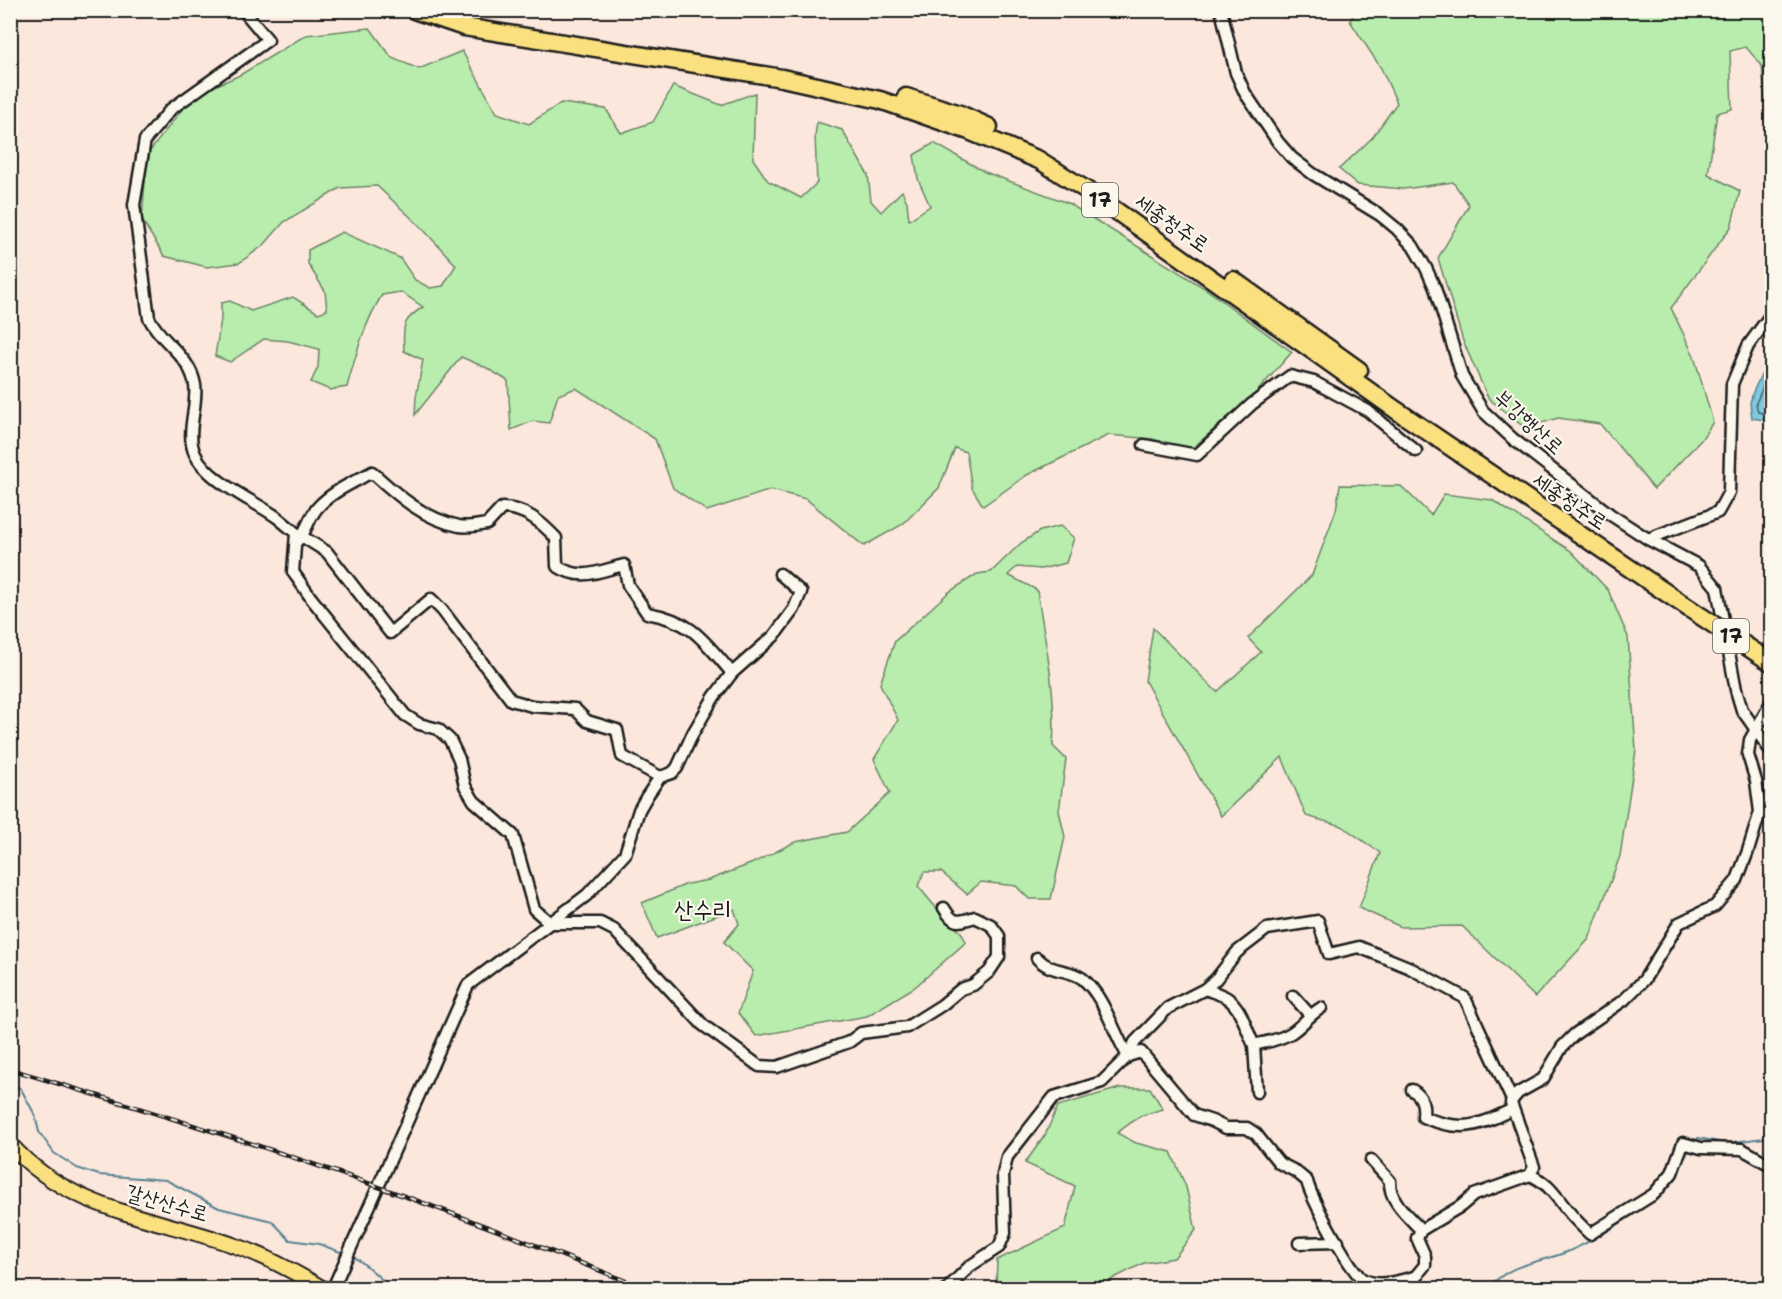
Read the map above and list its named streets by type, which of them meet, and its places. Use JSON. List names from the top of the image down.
{
  "streets": {
    "highway": ["17", "세종청주로"],
    "main road": ["갈산산수로"],
    "street": ["부강행산로"]
  },
  "crossings": [
    ["17", "세종청주로"]
  ],
  "districts": ["산수리"]
}
